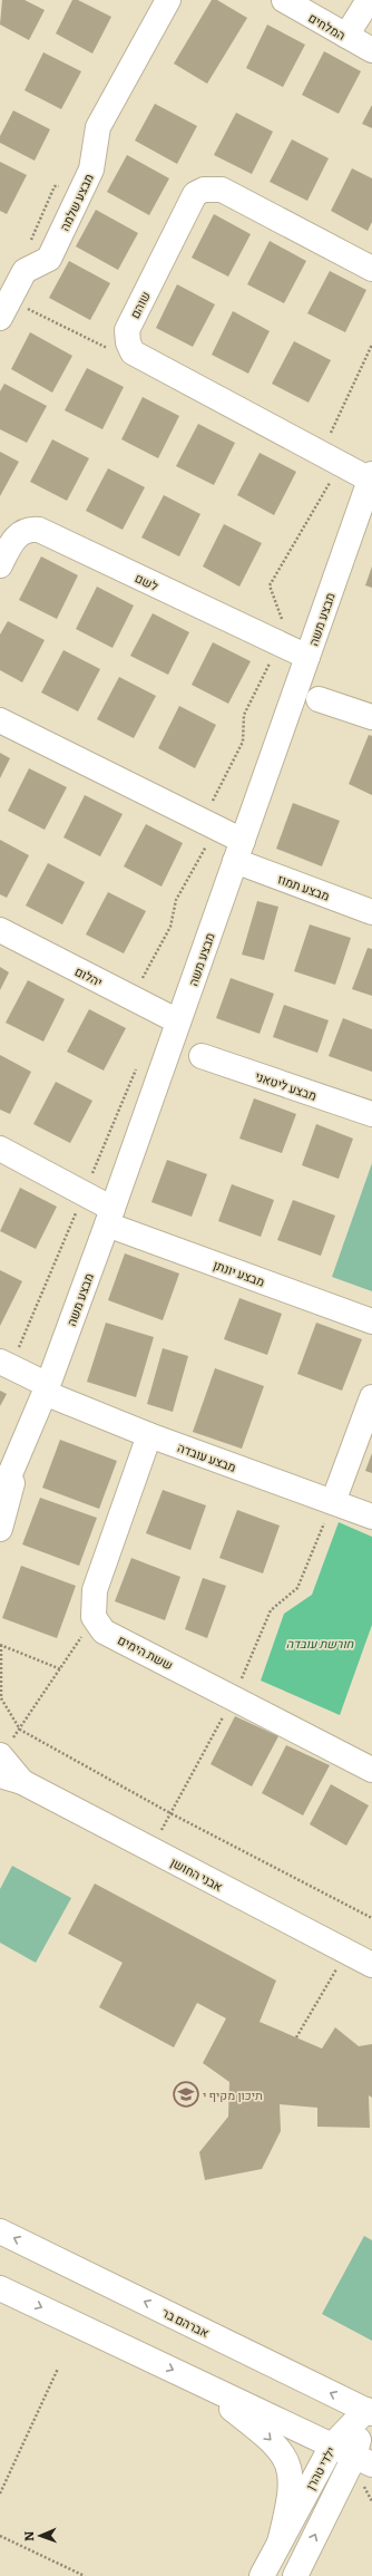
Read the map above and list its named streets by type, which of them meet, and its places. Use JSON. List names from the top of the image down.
{
  "streets": {
    "street": [
      "המלחים",
      "מבצע שלמה",
      "שוהם",
      "לשם",
      "מבצע משה",
      "מבצע תמוז",
      "יהלום",
      "מבצע ליטאני",
      "מבצע יונתן",
      "מבצע עובדה",
      "ששת הימים",
      "אבני החושן",
      "אברהם בר",
      "ילדי טהרן"
    ]
  },
  "crossings": [
    ["לשם", "מבצע משה"],
    ["מבצע משה", "מבצע תמוז"],
    ["מבצע משה", "יהלום"],
    ["מבצע משה", "מבצע יונתן"],
    ["מבצע משה", "מבצע עובדה"],
    ["אברהם בר", "ילדי טהרן"]
  ],
  "parks": ["חורשת עובדה"],
  "places": {
    "school or university": ["תיכון מקיף י"]
  },
  "north": "left"
}
